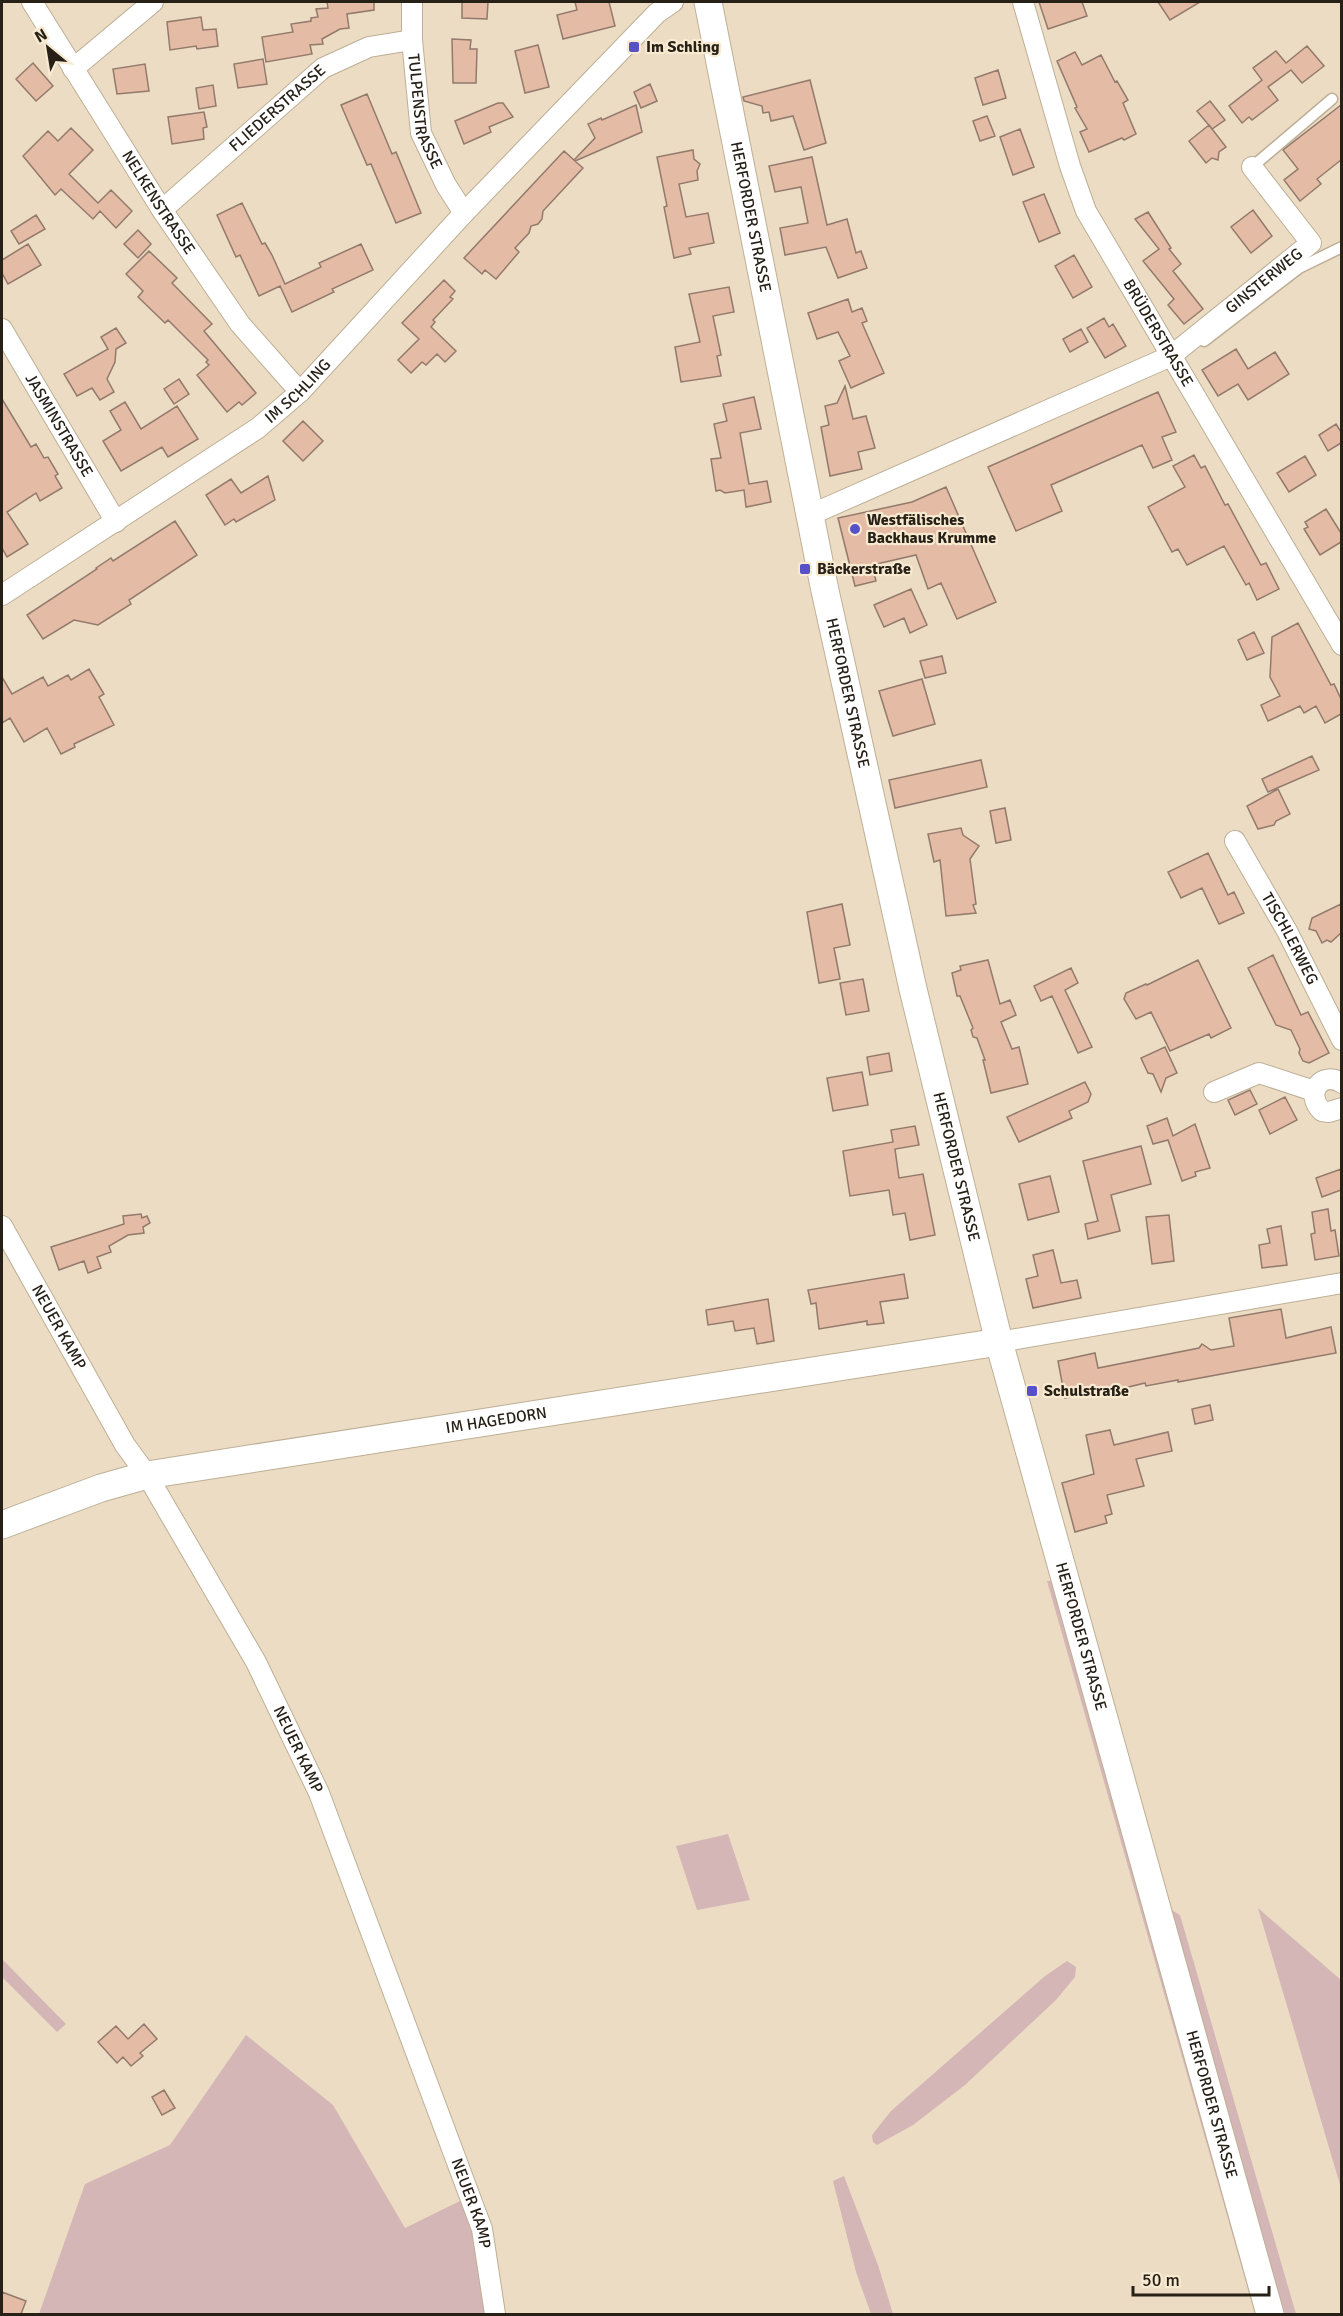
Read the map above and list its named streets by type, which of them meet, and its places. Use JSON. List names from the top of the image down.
{
  "streets": {
    "main road": ["HERFORDER STRASSE", "IM HAGEDORN"],
    "street": [
      "FLIEDERSTRASSE",
      "TULPENSTRASSE",
      "NELKENSTRASSE",
      "GINSTERWEG",
      "BRÜDERSTRASSE",
      "IM SCHLING",
      "JASMINSTRASSE",
      "TISCHLERWEG",
      "NEUER KAMP"
    ]
  },
  "crossings": [
    ["FLIEDERSTRASSE", "TULPENSTRASSE"],
    ["FLIEDERSTRASSE", "NELKENSTRASSE"],
    ["TULPENSTRASSE", "IM SCHLING"],
    ["NELKENSTRASSE", "IM SCHLING"],
    ["HERFORDER STRASSE", "IM HAGEDORN"],
    ["GINSTERWEG", "BRÜDERSTRASSE"],
    ["IM SCHLING", "JASMINSTRASSE"],
    ["NEUER KAMP", "IM HAGEDORN"]
  ],
  "places": {
    "transit": ["Im Schling", "Bäckerstraße", "Schulstraße"],
    "other": ["Westfälisches Backhaus Krumme"]
  },
  "scale_bar": "50 m",
  "north": "top left"
}
